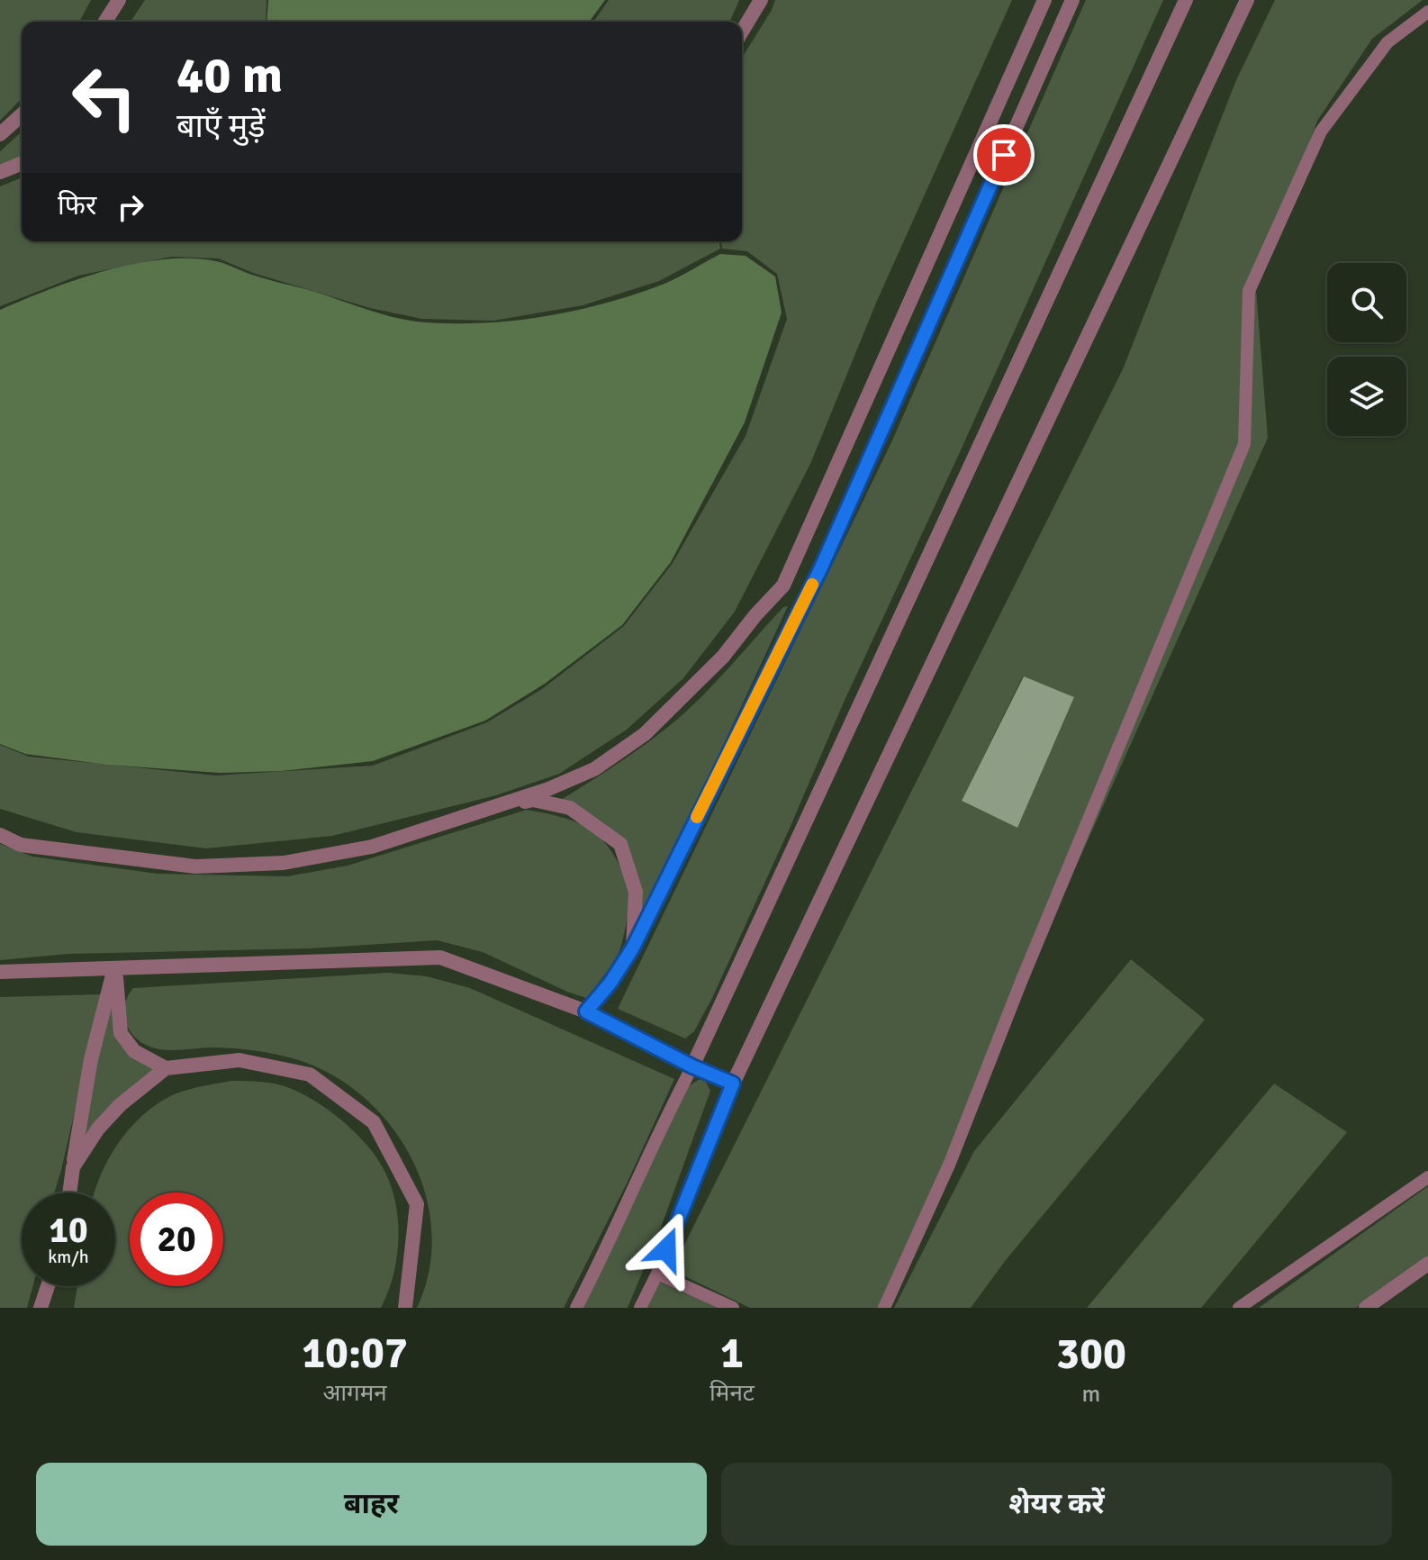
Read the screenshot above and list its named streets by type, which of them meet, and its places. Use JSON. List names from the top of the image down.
{
  "page": {
    "turn": ["40 m", "बाएँ मुड़ें"],
    "then": "फिर",
    "speed": "10 km/h",
    "limit": "20",
    "eta": [
      "10:07",
      "आगमन",
      "1",
      "मिनट",
      "300",
      "m"
    ],
    "buttons": ["बाहर", "शेयर करें"]
  }
}
